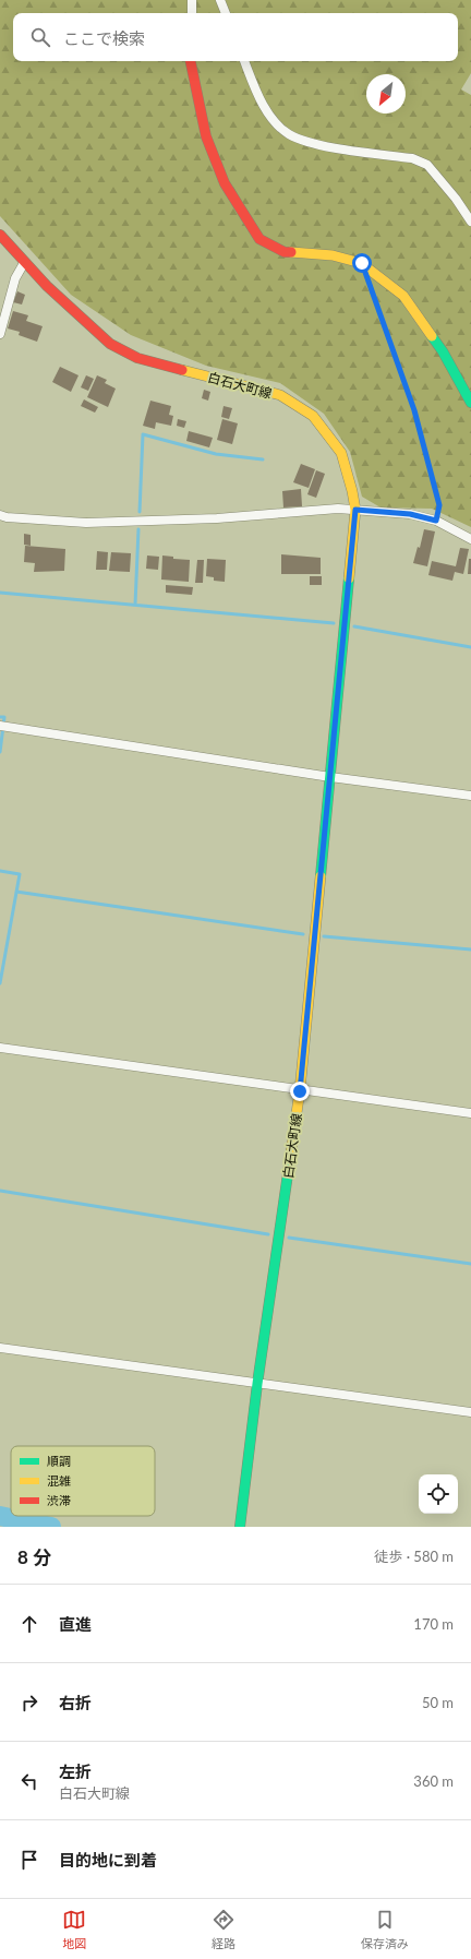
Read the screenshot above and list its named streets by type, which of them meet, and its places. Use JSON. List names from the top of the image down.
{
  "streets": {
    "main road": ["白石大町線"]
  },
  "legend": ["順調", "混雑", "渋滞"],
  "north": "bottom left",
  "page": {
    "search": "ここで検索",
    "heading": ["8 分", "徒歩 · 580 m"],
    "list": [
      ["直進", "170 m"],
      ["右折", "50 m"],
      ["左折", "白石大町線", "360 m"],
      "目的地に到着"
    ],
    "nav": ["地図", "経路", "保存済み"]
  }
}
